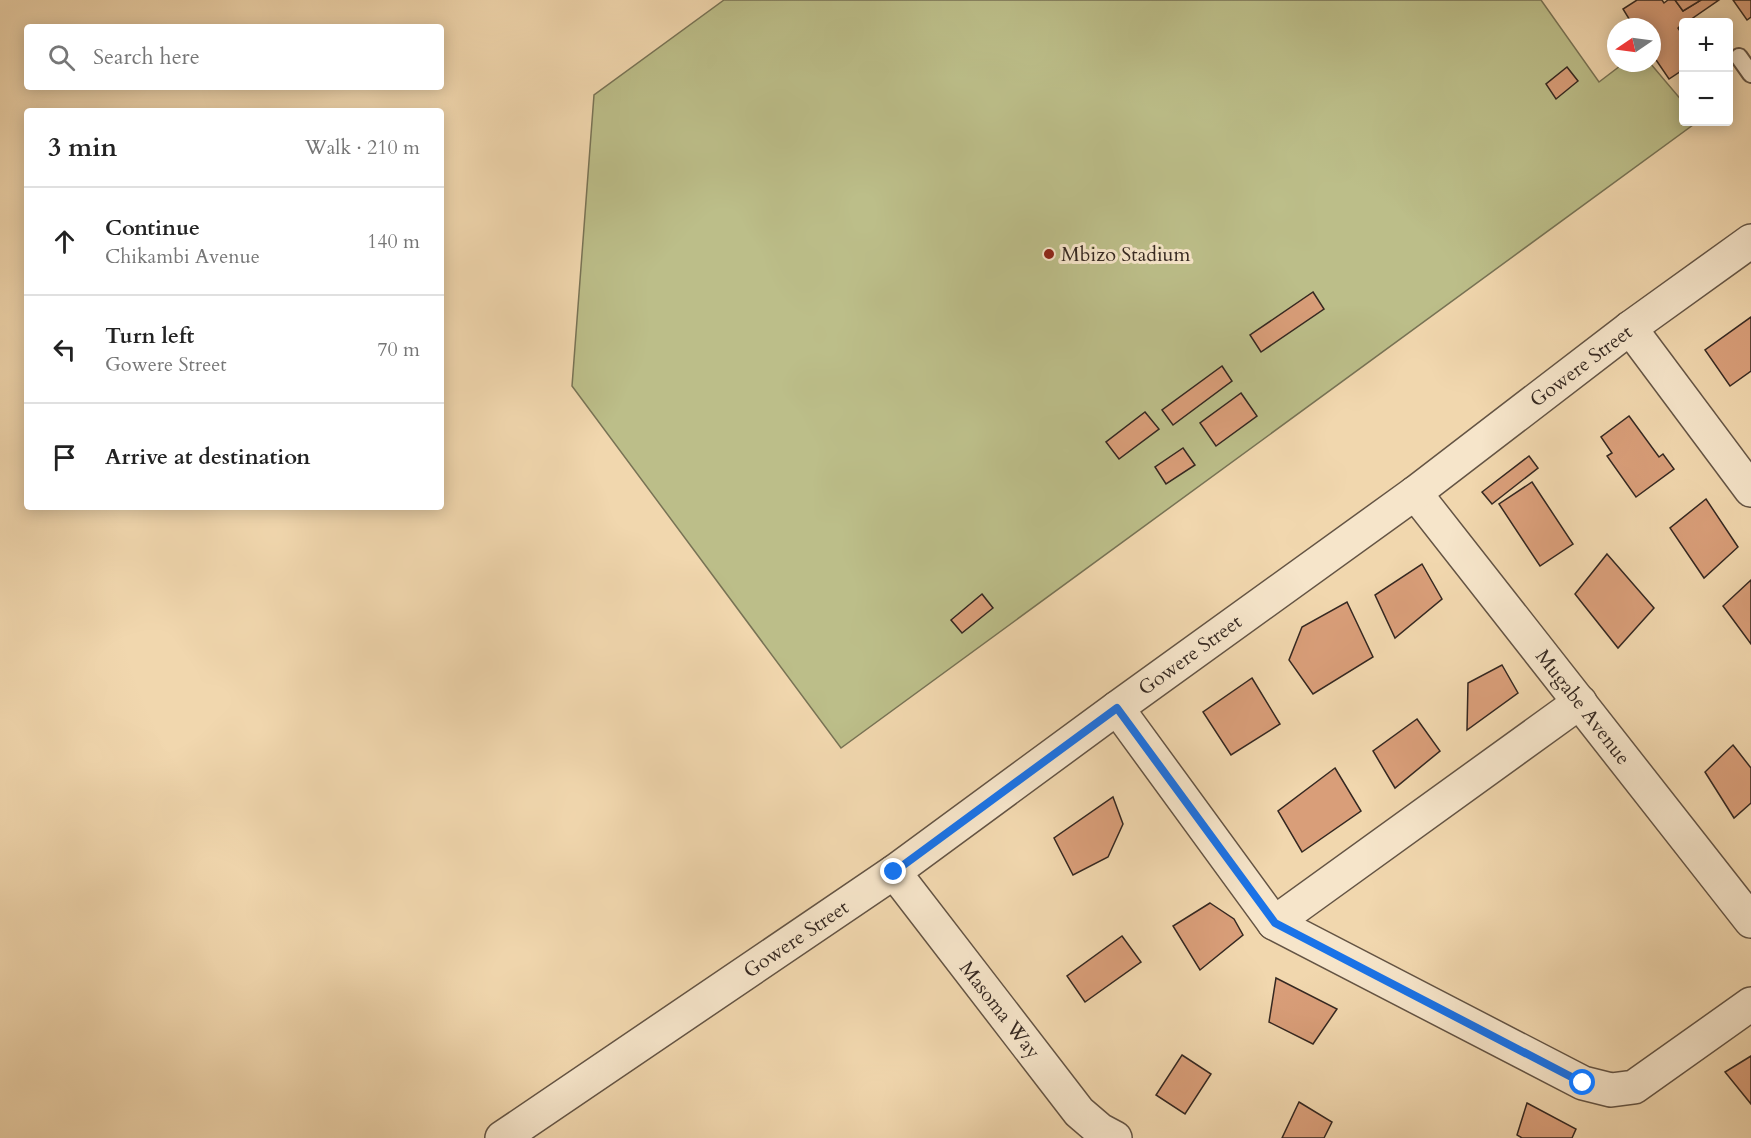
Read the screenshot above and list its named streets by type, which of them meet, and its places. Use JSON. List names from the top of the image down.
{
  "streets": {
    "street": ["Gowere Street", "Mugabe Avenue", "Masoma Way"]
  },
  "crossings": [
    ["Gowere Street", "Mugabe Avenue"],
    ["Gowere Street", "Masoma Way"]
  ],
  "places": ["Mbizo Stadium"],
  "north": "left",
  "page": {
    "map_buttons": ["+", "−"],
    "search": "Search here",
    "heading": ["3 min", "Walk · 210 m"],
    "list": [
      ["Continue", "Chikambi Avenue", "140 m"],
      ["Turn left", "Gowere Street", "70 m"],
      "Arrive at destination"
    ]
  }
}
